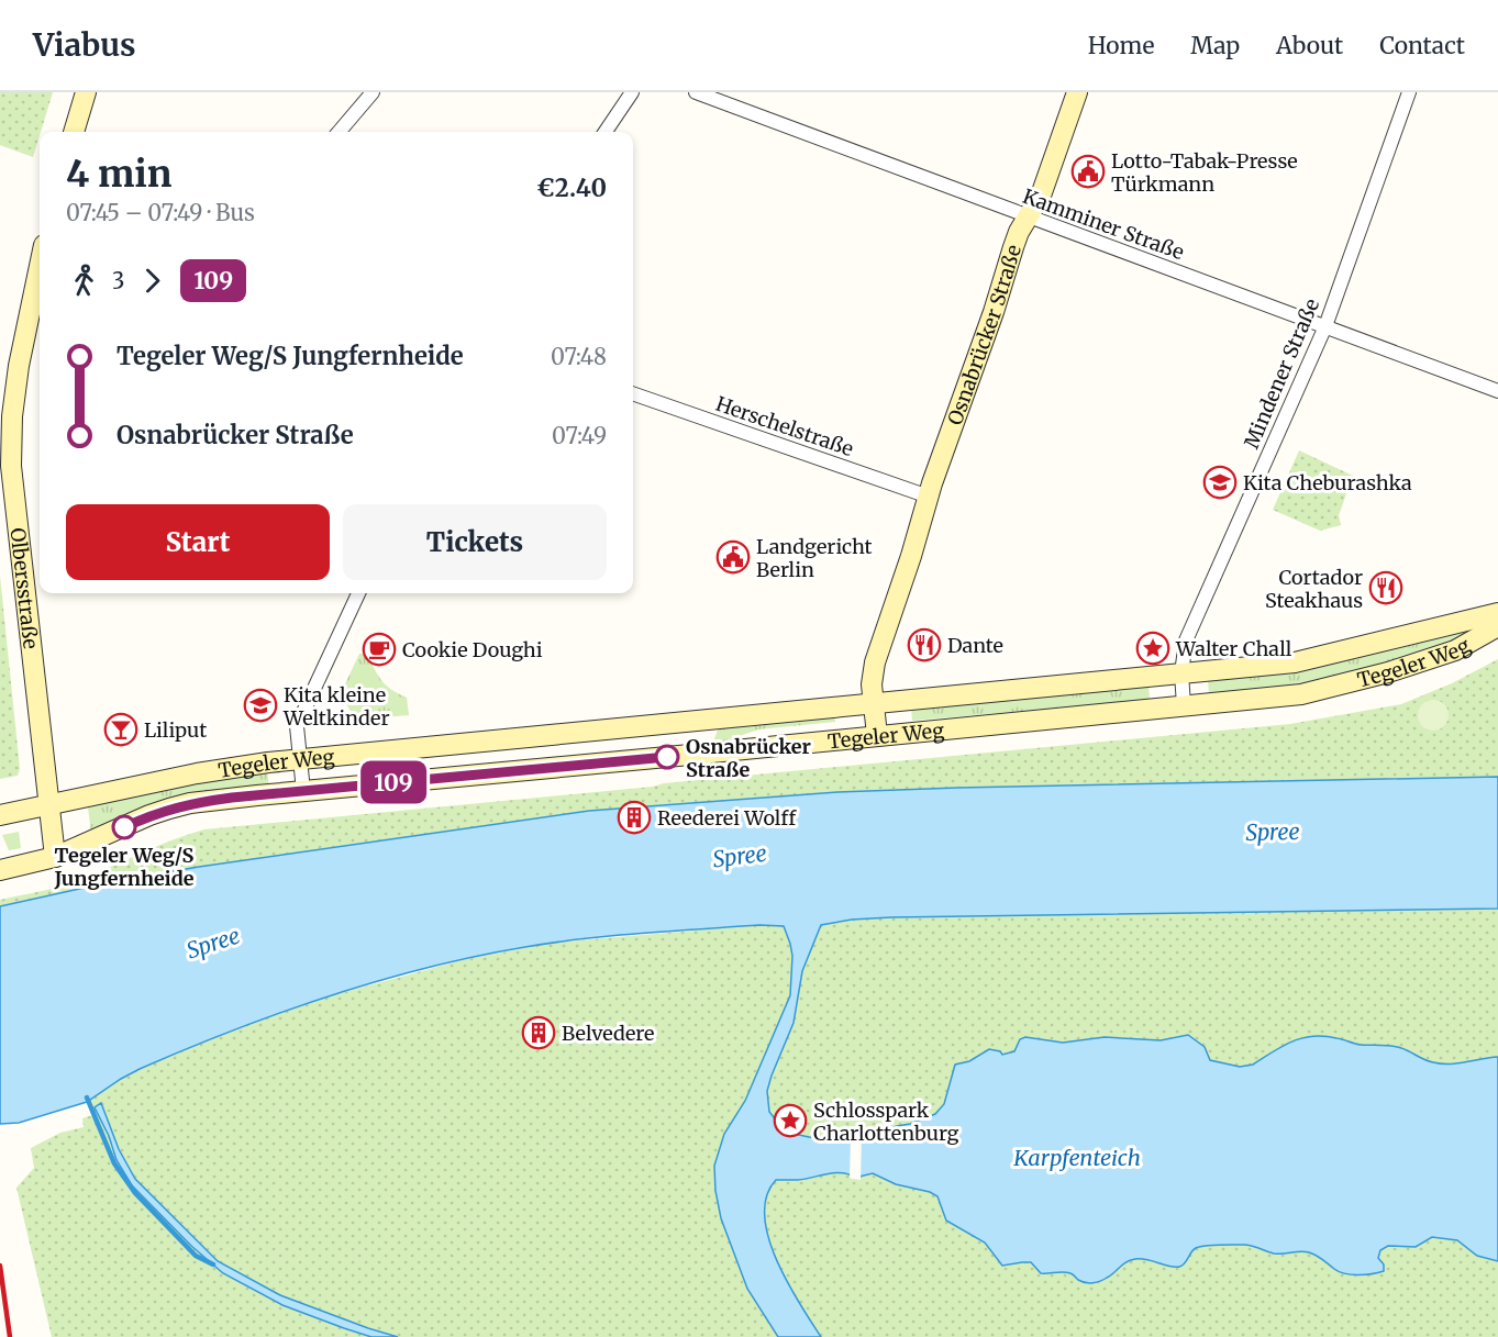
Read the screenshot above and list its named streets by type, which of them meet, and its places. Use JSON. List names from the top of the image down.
{
  "streets": {
    "main road": ["Osnabrücker Straße", "Olbersstraße", "Tegeler Weg"],
    "street": ["Kamminer Straße", "Mindener Straße", "Herschelstraße"]
  },
  "crossings": [
    ["Kamminer Straße", "Osnabrücker Straße"],
    ["Kamminer Straße", "Mindener Straße"],
    ["Osnabrücker Straße", "Herschelstraße"],
    ["Osnabrücker Straße", "Tegeler Weg"],
    ["Mindener Straße", "Tegeler Weg"],
    ["Olbersstraße", "Tegeler Weg"]
  ],
  "water": ["Spree", "Karpfenteich"],
  "places": {
    "public building": ["Lotto-Tabak-Presse Türkmann", "Landgericht Berlin"],
    "school or university": ["Kita Cheburashka", "Kita kleine Weltkinder"],
    "restaurant": ["Cortador Steakhaus", "Dante"],
    "place": ["Walter Chall", "Schlosspark Charlottenburg"],
    "cafe": ["Cookie Doughi"],
    "bar": ["Liliput"],
    "other": ["Osnabrücker Straße", "Tegeler Weg/S Jungfernheide"],
    "building": ["Reederei Wolff", "Belvedere"]
  },
  "lines": ["bus line 109"],
  "page": {
    "header": "Viabus",
    "nav": [
      "Home",
      "Map",
      "About",
      "Contact"
    ],
    "on_map": "109",
    "heading": ["4 min", "07:45 – 07:49 · Bus", "€2.40"],
    "legs": ["3", "109"],
    "list": [
      {
        "name": "Tegeler Weg/S Jungfernheide",
        "value": "07:48"
      },
      {
        "name": "Osnabrücker Straße",
        "value": "07:49"
      }
    ],
    "buttons": ["Start", "Tickets"]
  }
}
